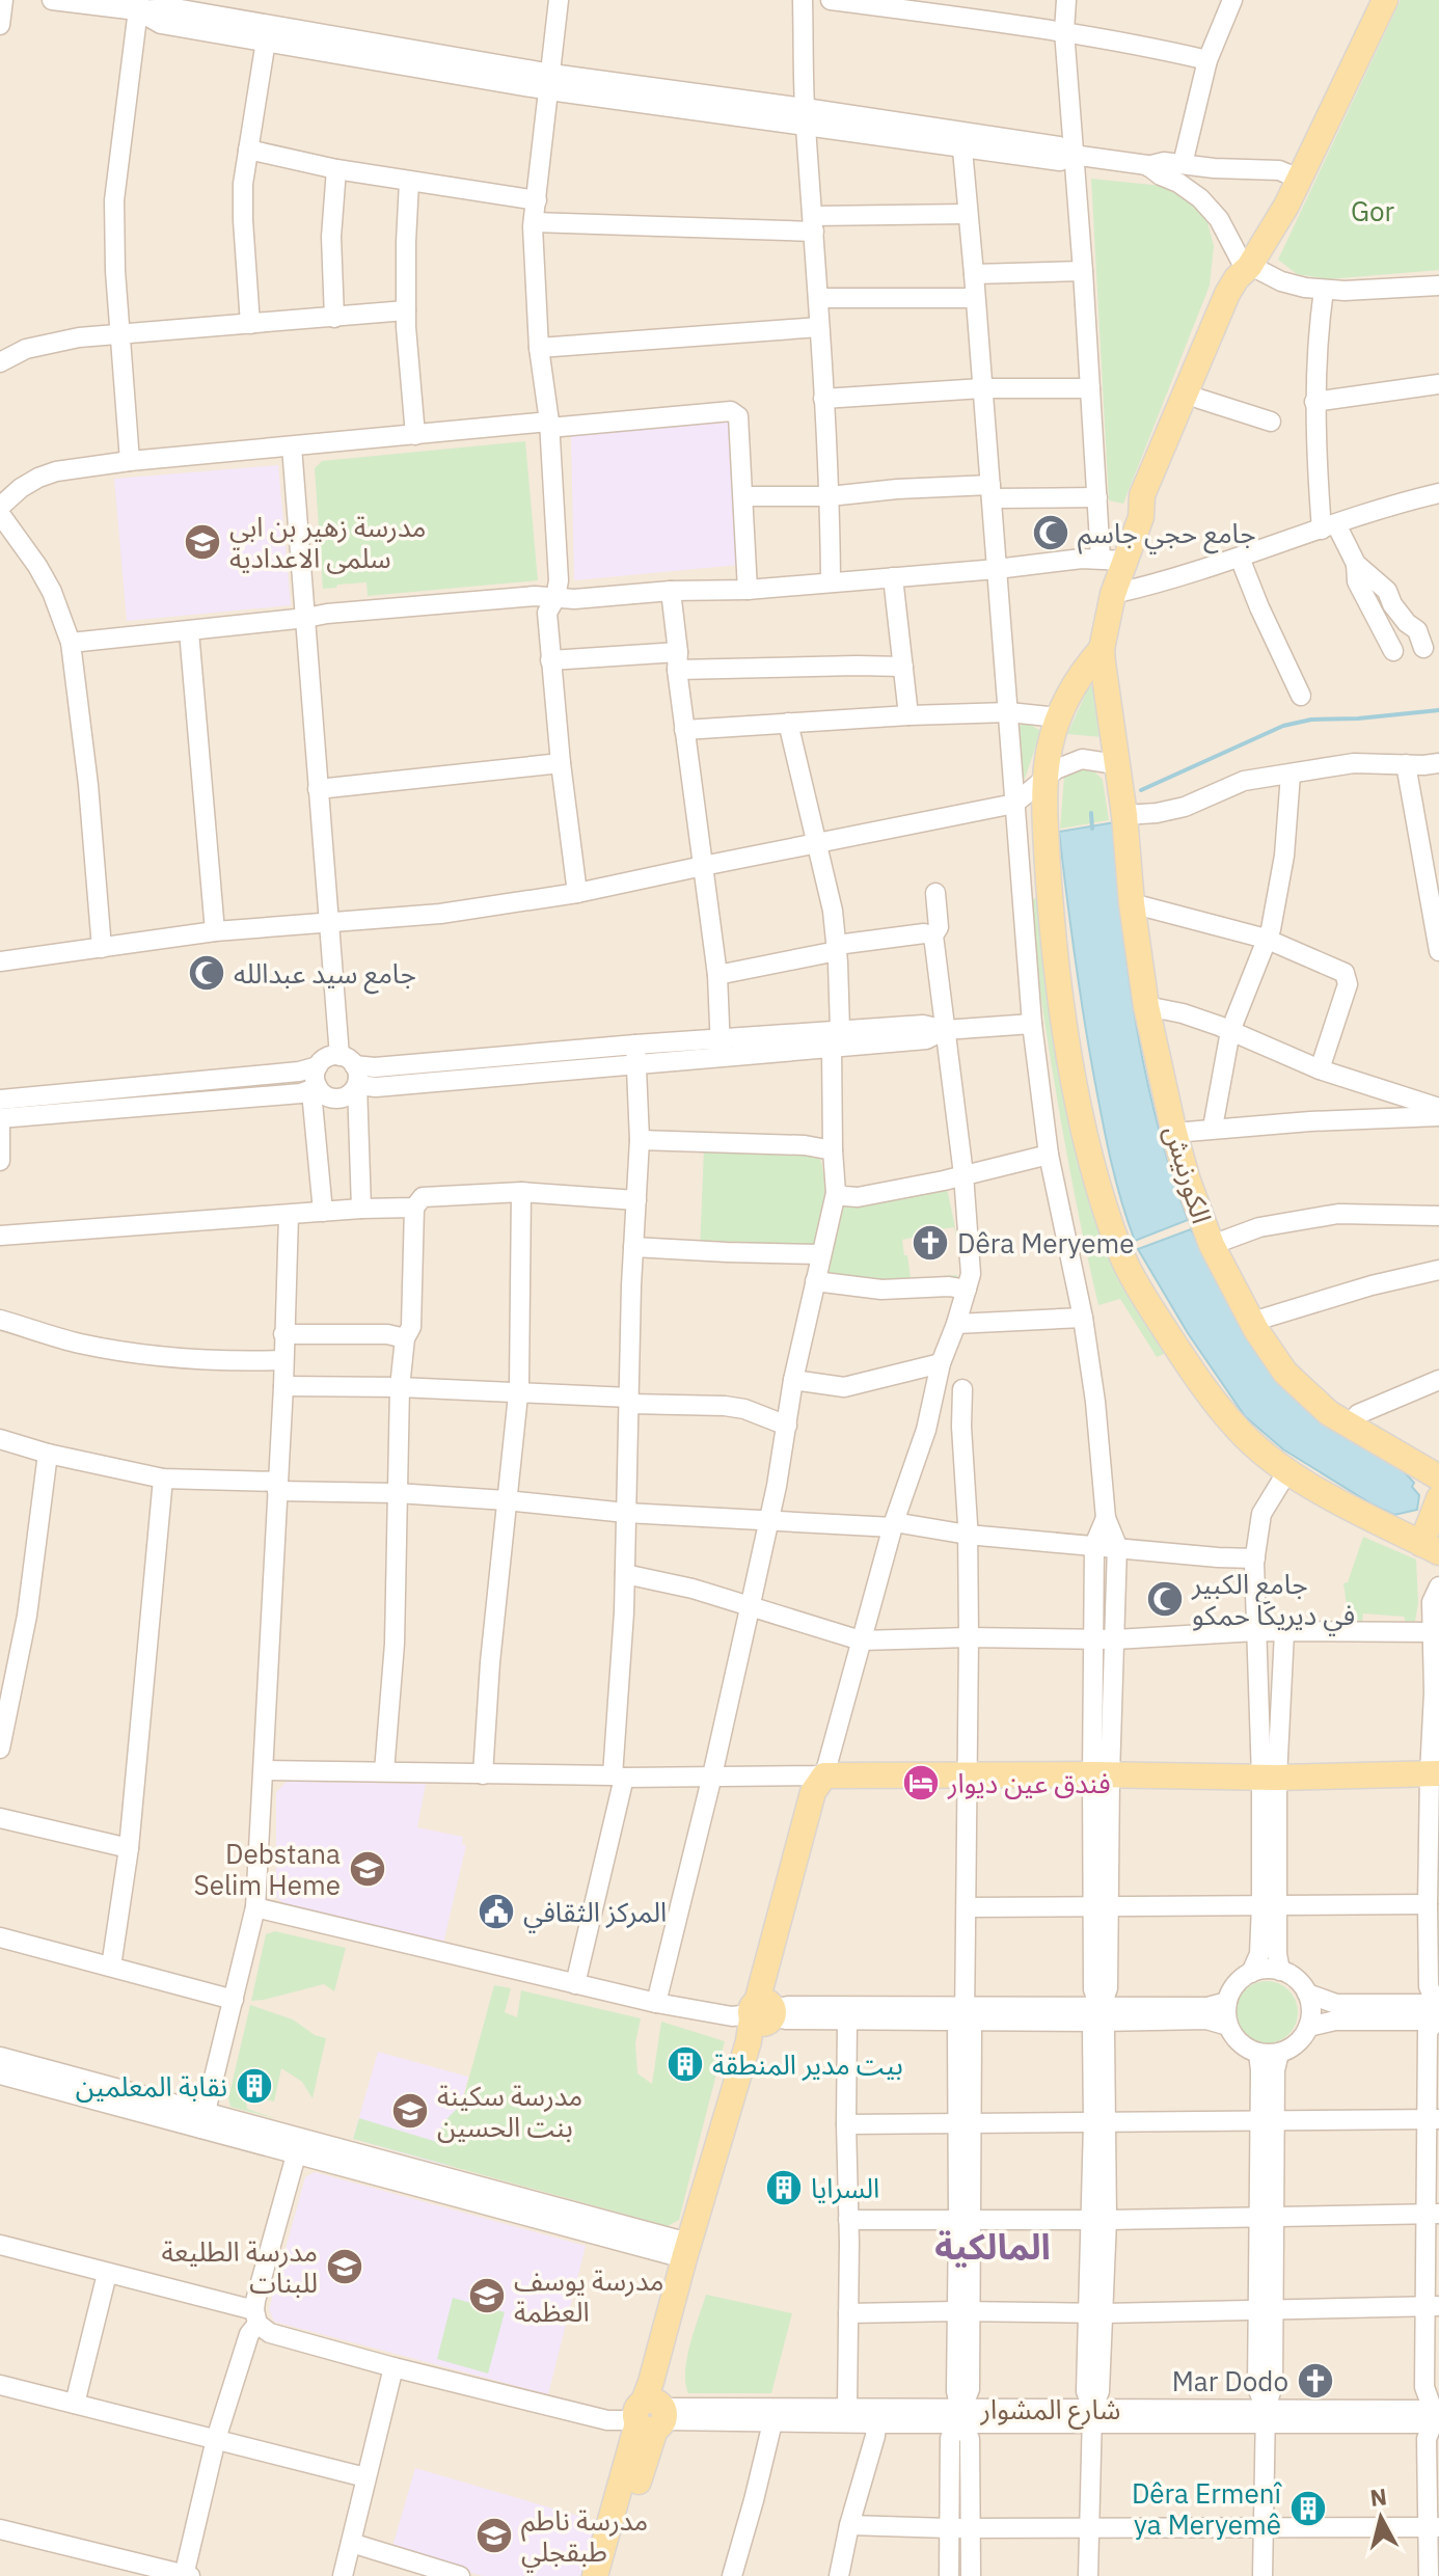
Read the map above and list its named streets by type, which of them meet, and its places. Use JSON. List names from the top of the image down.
{
  "streets": {
    "main road": ["الكورنيش"],
    "street": ["شارع المشوار"]
  },
  "districts": ["المالكية"],
  "parks": ["Gor"],
  "places": {
    "mosque": ["جامع حجي جاسم", "جامع سيد عبدالله", "جامع الكبير في ديريكا حمكو"],
    "school or university": [
      "مدرسة زهير بن ابي سلمى الاعدادية",
      "Debstana Selim Heme",
      "مدرسة سكينة بنت الحسين",
      "مدرسة الطليعة للبنات",
      "مدرسة يوسف العظمة",
      "مدرسة ناطم طبقجلي"
    ],
    "church": ["Dêra Meryeme", "Mar Dodo"],
    "hotel": ["فندق عين ديوار"],
    "public building": ["المركز الثقافي"],
    "building": [
      "بيت مدير المنطقة",
      "نقابة المعلمين",
      "السرايا",
      "Dêra Ermenî ya Meryemê"
    ]
  },
  "north": "top"
}
